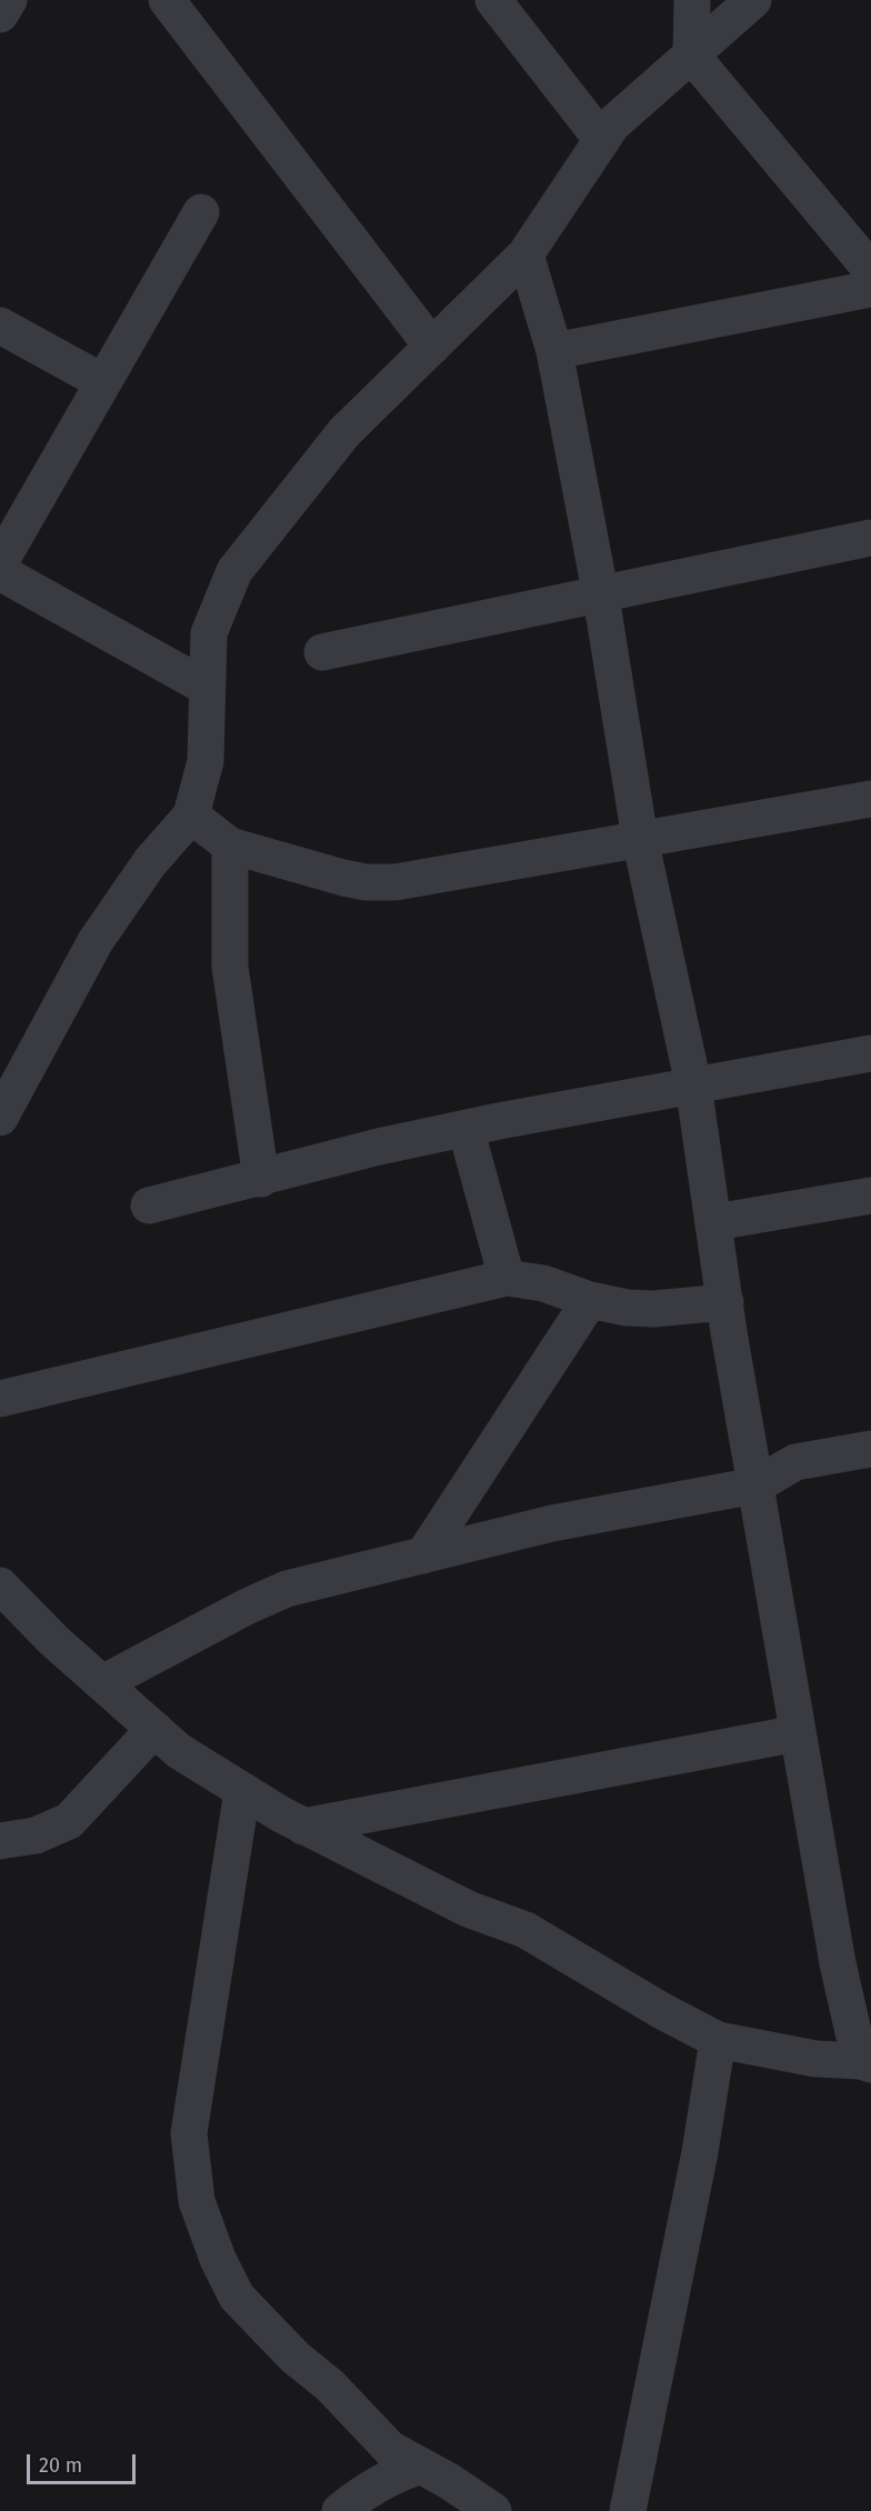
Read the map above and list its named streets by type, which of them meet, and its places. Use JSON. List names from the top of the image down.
{
  "scale_bar": "20 m"
}
